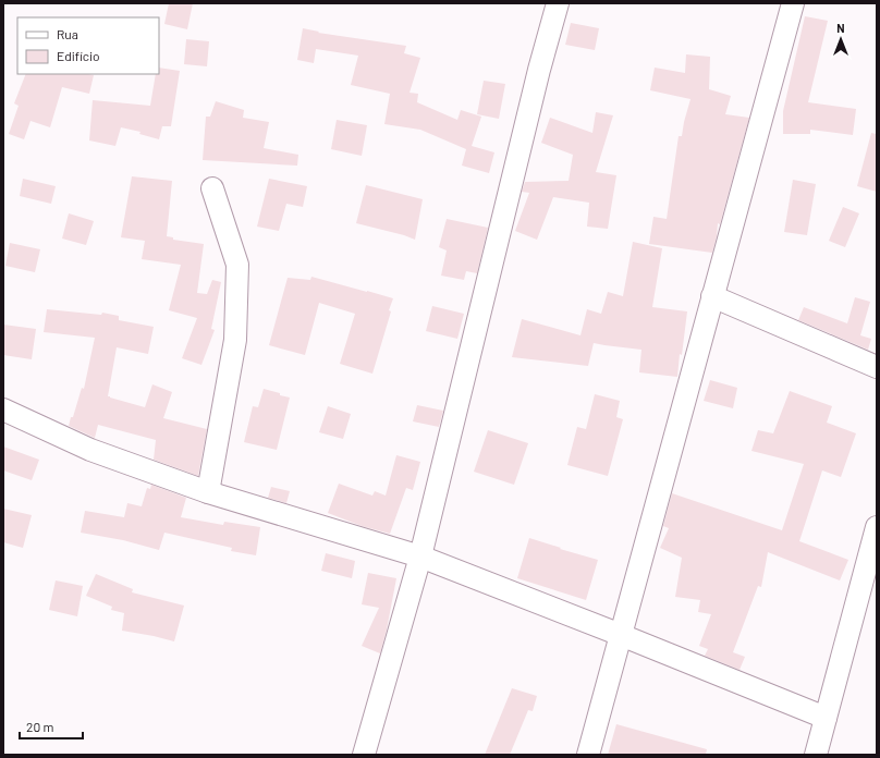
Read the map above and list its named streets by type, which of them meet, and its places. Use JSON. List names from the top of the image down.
{
  "legend": ["Rua", "Edifício"],
  "scale_bar": "20 m",
  "north": "top"
}
